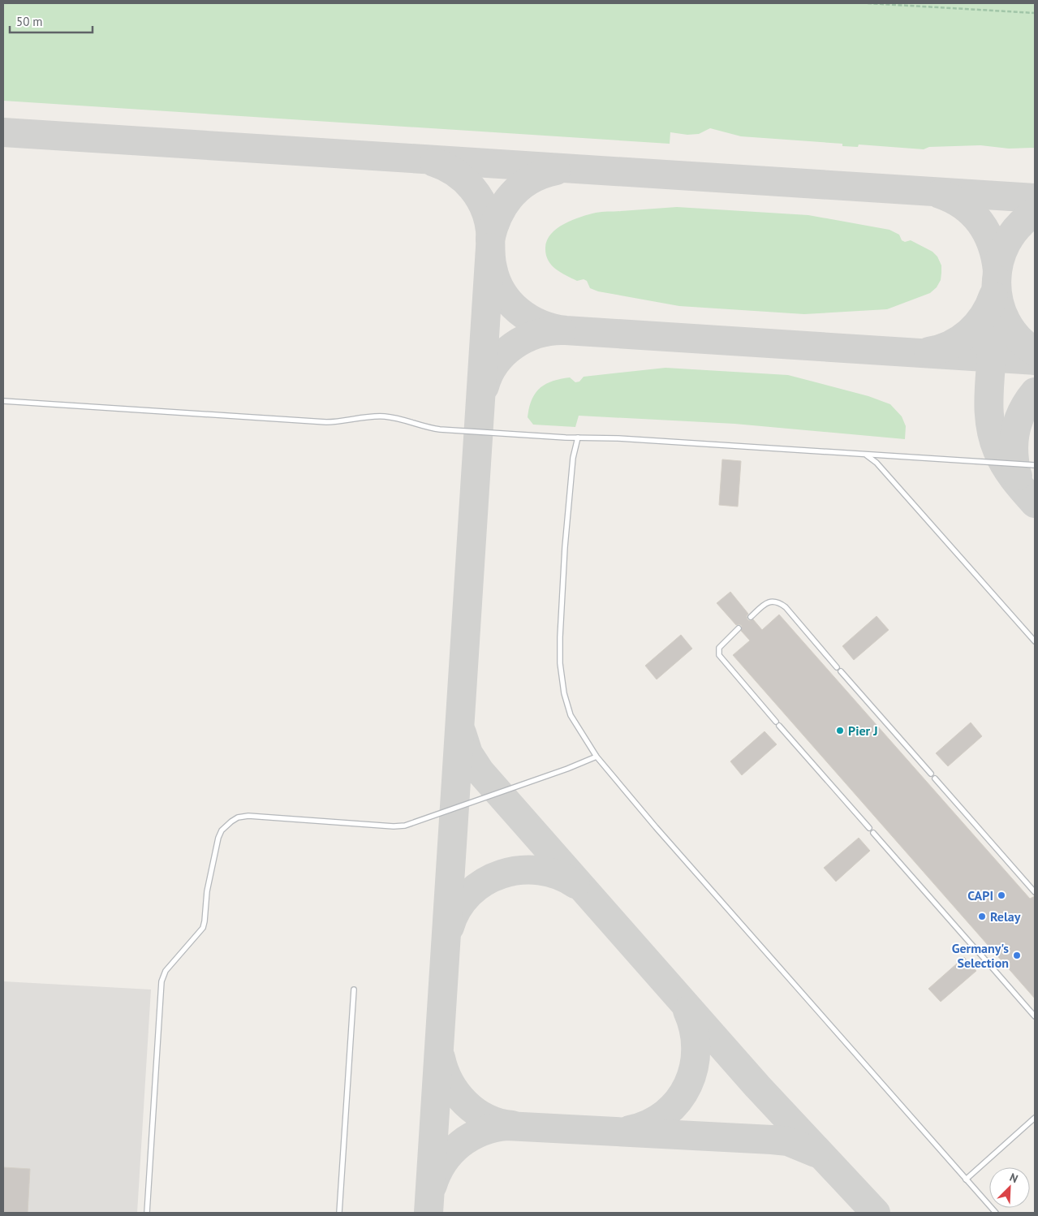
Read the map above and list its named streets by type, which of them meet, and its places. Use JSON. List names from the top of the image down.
{
  "places": [
    "Pier J",
    "CAPI",
    "Relay",
    "Germany's Selection"
  ],
  "scale_bar": "50 m",
  "north": "top right"
}
